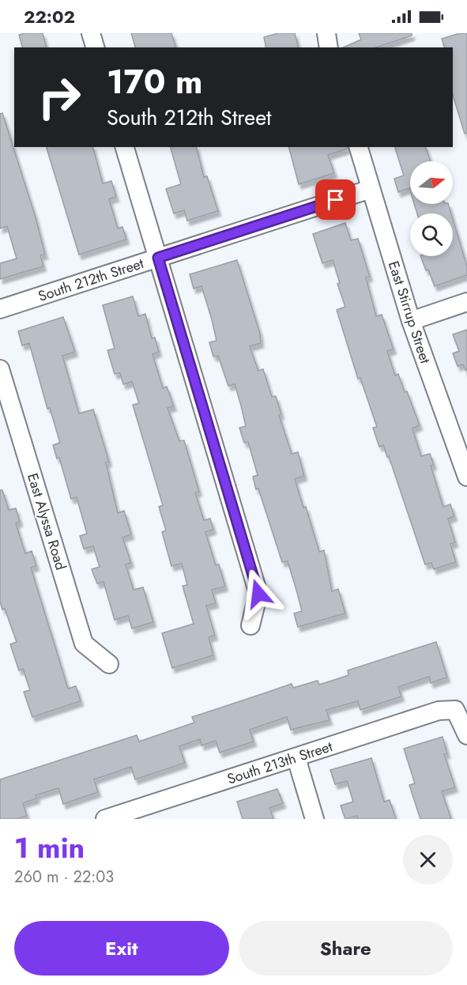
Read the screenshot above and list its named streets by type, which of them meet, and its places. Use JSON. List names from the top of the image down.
{
  "streets": {
    "street": [
      "South 212th Street",
      "East Stirrup Street",
      "East Alyssa Road",
      "South 213th Street"
    ]
  },
  "crossings": [
    ["South 212th Street", "East Stirrup Street"]
  ],
  "north": "right",
  "page": {
    "status": "22:02",
    "turn": ["170 m", "South 212th Street"],
    "heading": ["1 min", "260 m · 22:03"],
    "buttons": ["Exit", "Share"]
  }
}
